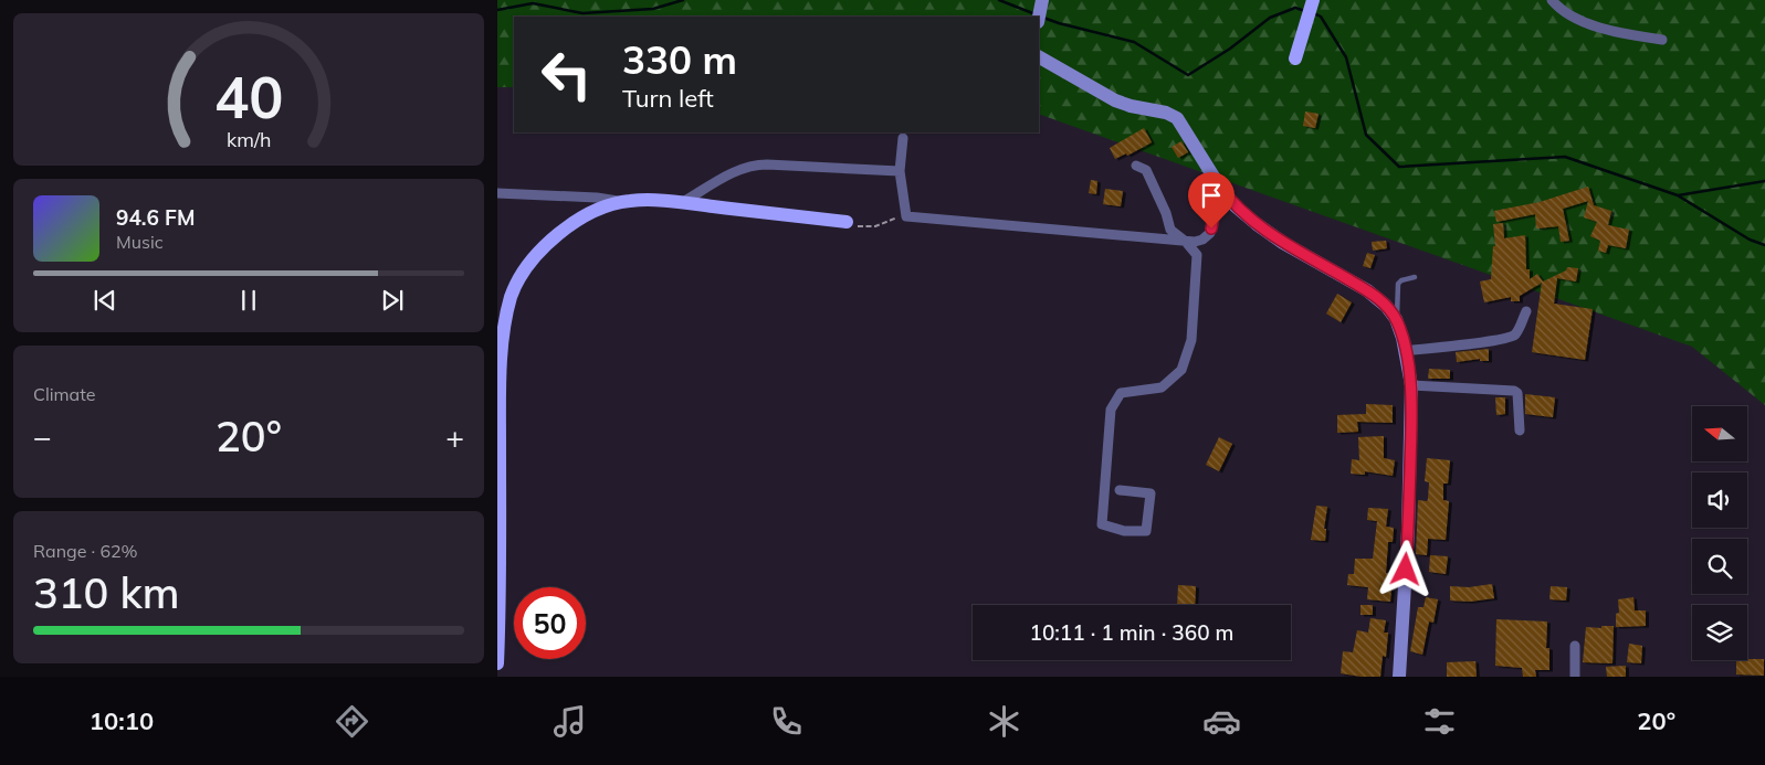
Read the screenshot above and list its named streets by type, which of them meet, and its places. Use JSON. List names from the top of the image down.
{
  "north": "left",
  "page": {
    "turn": ["330 m", "Turn left"],
    "song": ["94.6 FM", "Music"],
    "tile": [
      "Climate",
      ["Range · 62%", "310 km"]
    ],
    "heat": ["−", "20°", "+"],
    "limit": "50",
    "trip": "10:11 · 1 min · 360 m",
    "tabs": ["10:10", "20°"],
    "gauge": ["40", "km/h"]
  }
}
